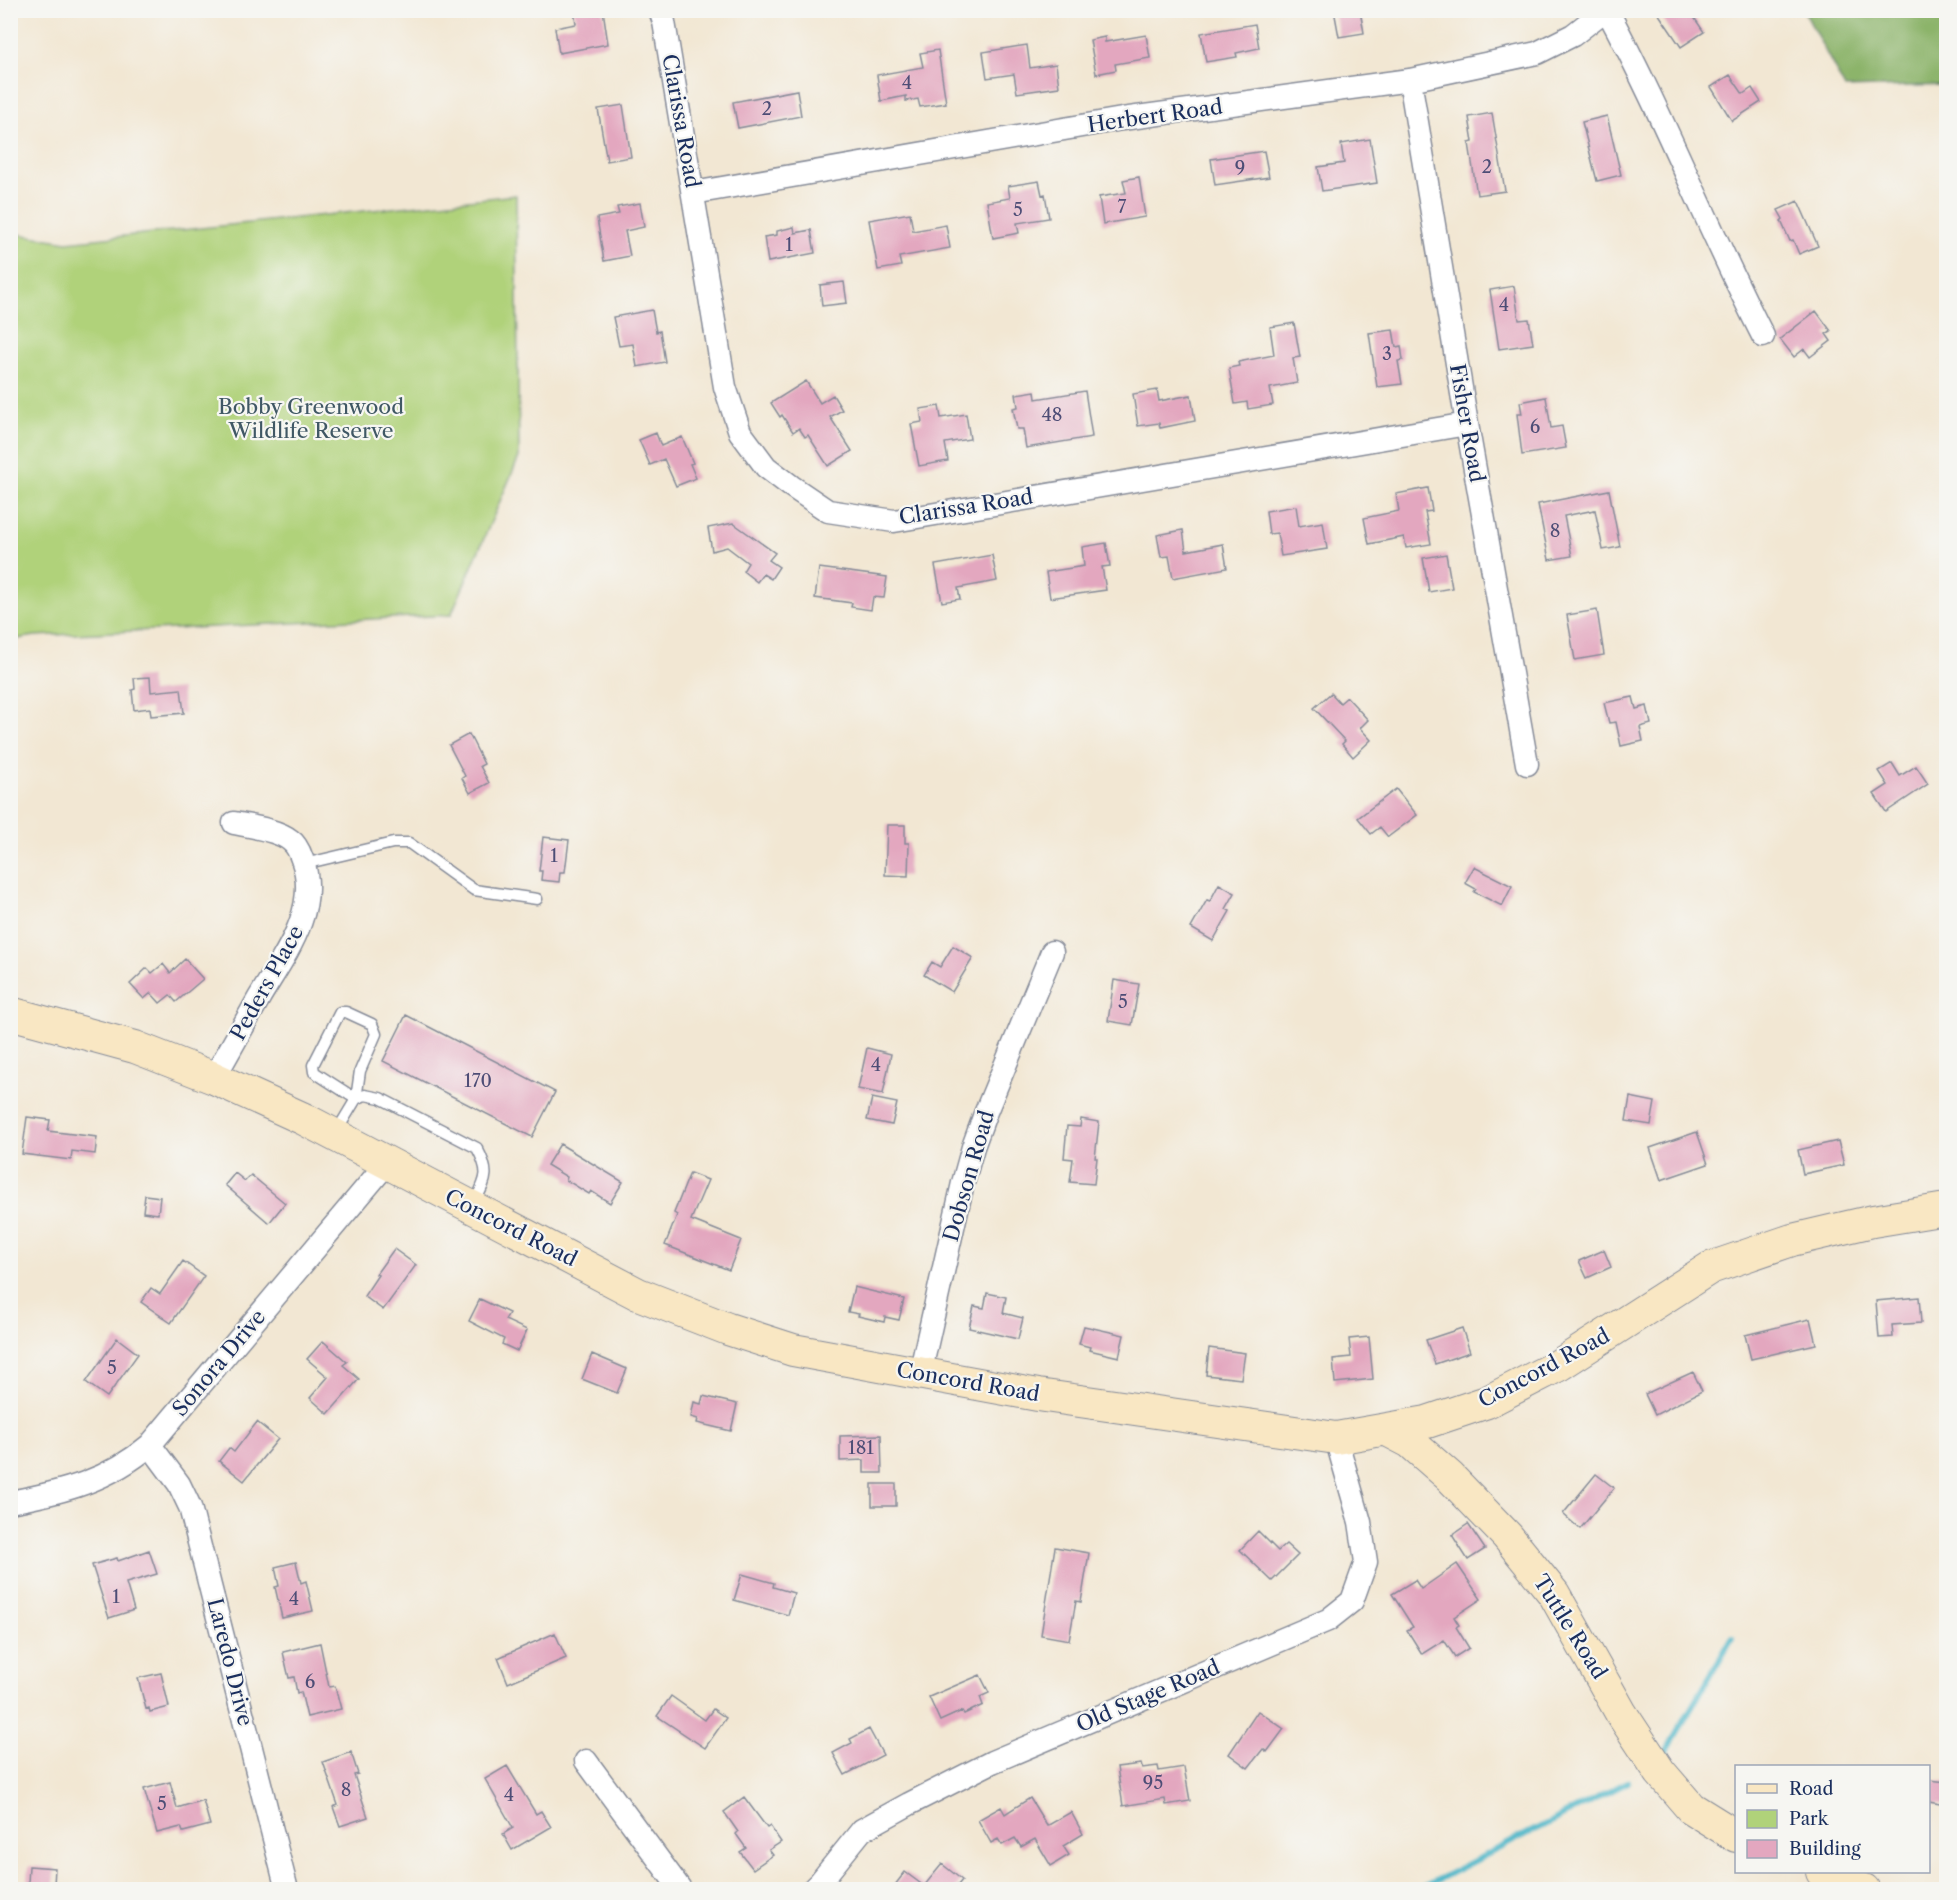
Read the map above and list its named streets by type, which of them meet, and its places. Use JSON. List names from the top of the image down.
{
  "streets": {
    "main road": ["Concord Road", "Tuttle Road"],
    "street": [
      "Herbert Road",
      "Clarissa Road",
      "Fisher Road",
      "Peders Place",
      "Dobson Road",
      "Sonora Drive",
      "Laredo Drive",
      "Old Stage Road"
    ]
  },
  "crossings": [
    ["Herbert Road", "Clarissa Road"],
    ["Herbert Road", "Fisher Road"],
    ["Clarissa Road", "Fisher Road"],
    ["Peders Place", "Concord Road"],
    ["Dobson Road", "Concord Road"],
    ["Concord Road", "Sonora Drive"],
    ["Concord Road", "Tuttle Road"],
    ["Concord Road", "Old Stage Road"],
    ["Sonora Drive", "Laredo Drive"]
  ],
  "parks": ["Bobby Greenwood Wildlife Reserve"],
  "house_numbers": [
    "4",
    "2",
    "2",
    "9",
    "7",
    "5",
    "1",
    "4",
    "3",
    "48",
    "6",
    "8",
    "1",
    "5",
    "4",
    "170",
    "5",
    "181",
    "1",
    "4",
    "6",
    "95",
    "8",
    "4",
    "5"
  ],
  "legend": ["Road", "Park", "Building"]
}
